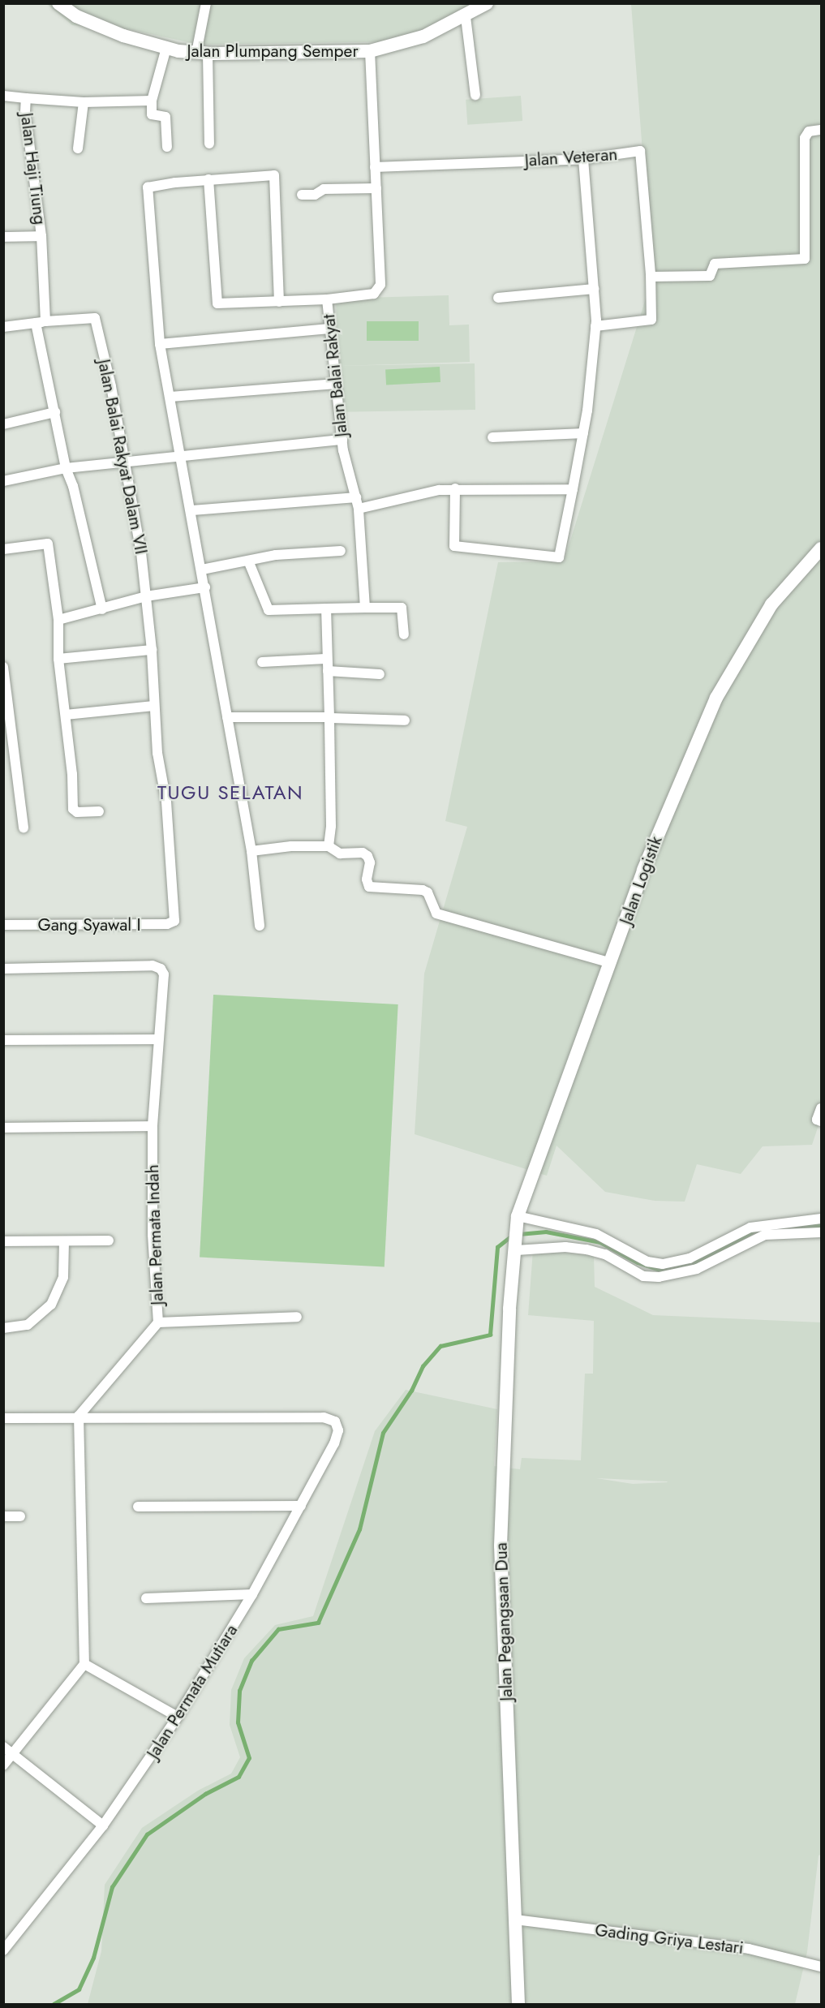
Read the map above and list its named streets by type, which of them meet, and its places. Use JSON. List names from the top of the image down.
{
  "streets": {
    "main road": ["Jalan Plumpang Semper", "Jalan Logistik", "Jalan Pegangsaan Dua"],
    "street": [
      "Jalan Veteran",
      "Jalan Haji Tiung",
      "Jalan Balai Rakyat",
      "Jalan Balai Rakyat Dalam VII",
      "Gang Syawal I",
      "Jalan Permata Indah",
      "Jalan Permata Mutiara",
      "Gading Griya Lestari"
    ]
  },
  "crossings": [
    ["Jalan Plumpang Semper", "Jalan Balai Rakyat"],
    ["Jalan Veteran", "Jalan Balai Rakyat"],
    ["Jalan Balai Rakyat Dalam VII", "Gang Syawal I"],
    ["Jalan Logistik", "Jalan Pegangsaan Dua"],
    ["Jalan Permata Indah", "Jalan Permata Mutiara"],
    ["Jalan Pegangsaan Dua", "Gading Griya Lestari"]
  ],
  "districts": ["TUGU SELATAN"]
}
